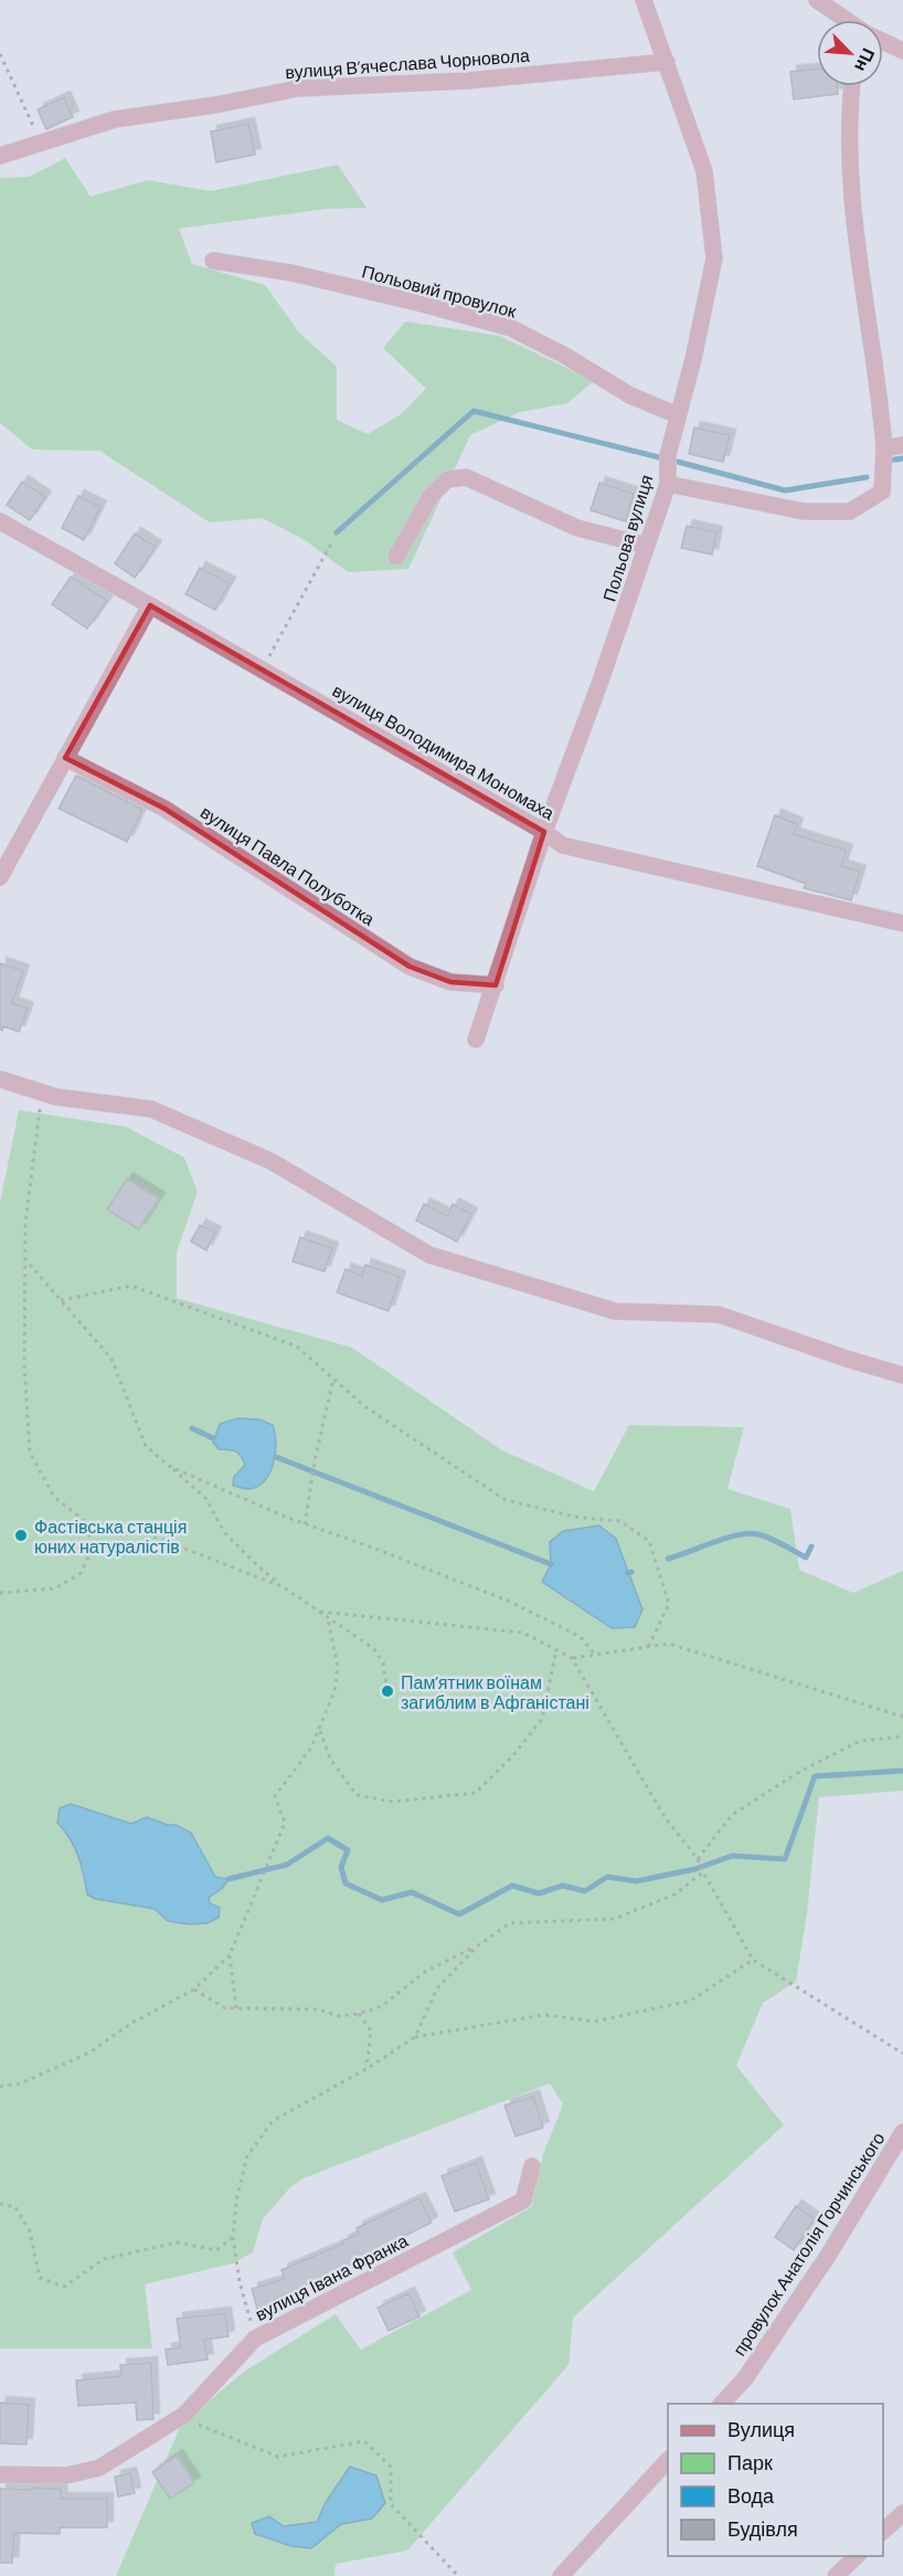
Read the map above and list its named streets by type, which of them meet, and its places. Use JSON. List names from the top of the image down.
{
  "streets": {
    "street": [
      "вулиця Вʼячеслава Чорновола",
      "Польовий провулок",
      "Польова вулиця",
      "вулиця Володимира Мономаха",
      "вулиця Павла Полуботка",
      "провулок Анатолія Горчинського",
      "вулиця Івана Франка"
    ]
  },
  "crossings": [
    ["вулиця Вʼячеслава Чорновола", "Польова вулиця"],
    ["Польовий провулок", "Польова вулиця"],
    ["Польова вулиця", "вулиця Володимира Мономаха"],
    ["Польова вулиця", "вулиця Павла Полуботка"]
  ],
  "places": ["Фастівська станція юних натуралістів", "Пам’ятник воїнам загиблим в Афганістані"],
  "legend": [
    "Вулиця",
    "Парк",
    "Вода",
    "Будівля"
  ],
  "north": "bottom right"
}
